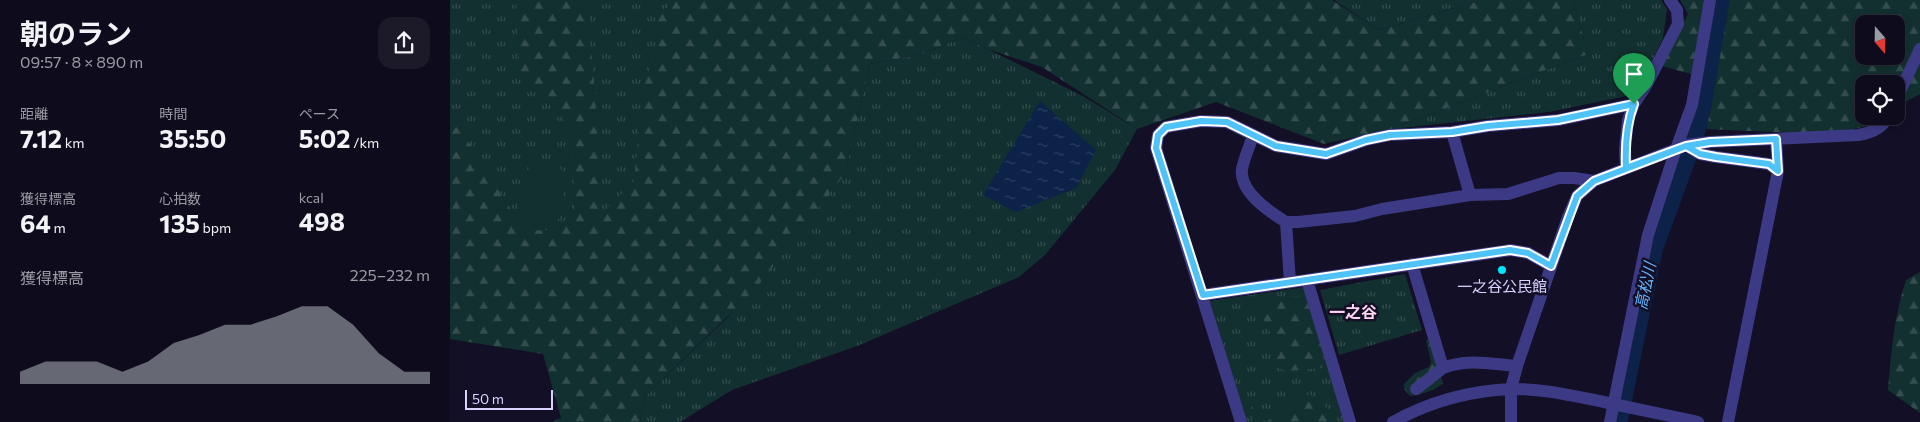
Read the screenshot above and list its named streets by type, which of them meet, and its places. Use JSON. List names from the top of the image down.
{
  "districts": ["一之谷"],
  "water": ["高松川"],
  "places": ["一之谷公民館"],
  "scale_bar": "50 m",
  "north": "bottom",
  "page": {
    "heading": ["朝のラン", "09:57 · 8 × 890 m"],
    "stats": [
      ["距離", "7.12 km"],
      ["時間", "35:50"],
      ["ペース", "5:02 /km"],
      ["獲得標高", "64 m"],
      ["心拍数", "135 bpm"],
      ["kcal", "498"]
    ],
    "chart": ["獲得標高", "225–232 m"],
    "scale": "50 m"
  }
}
